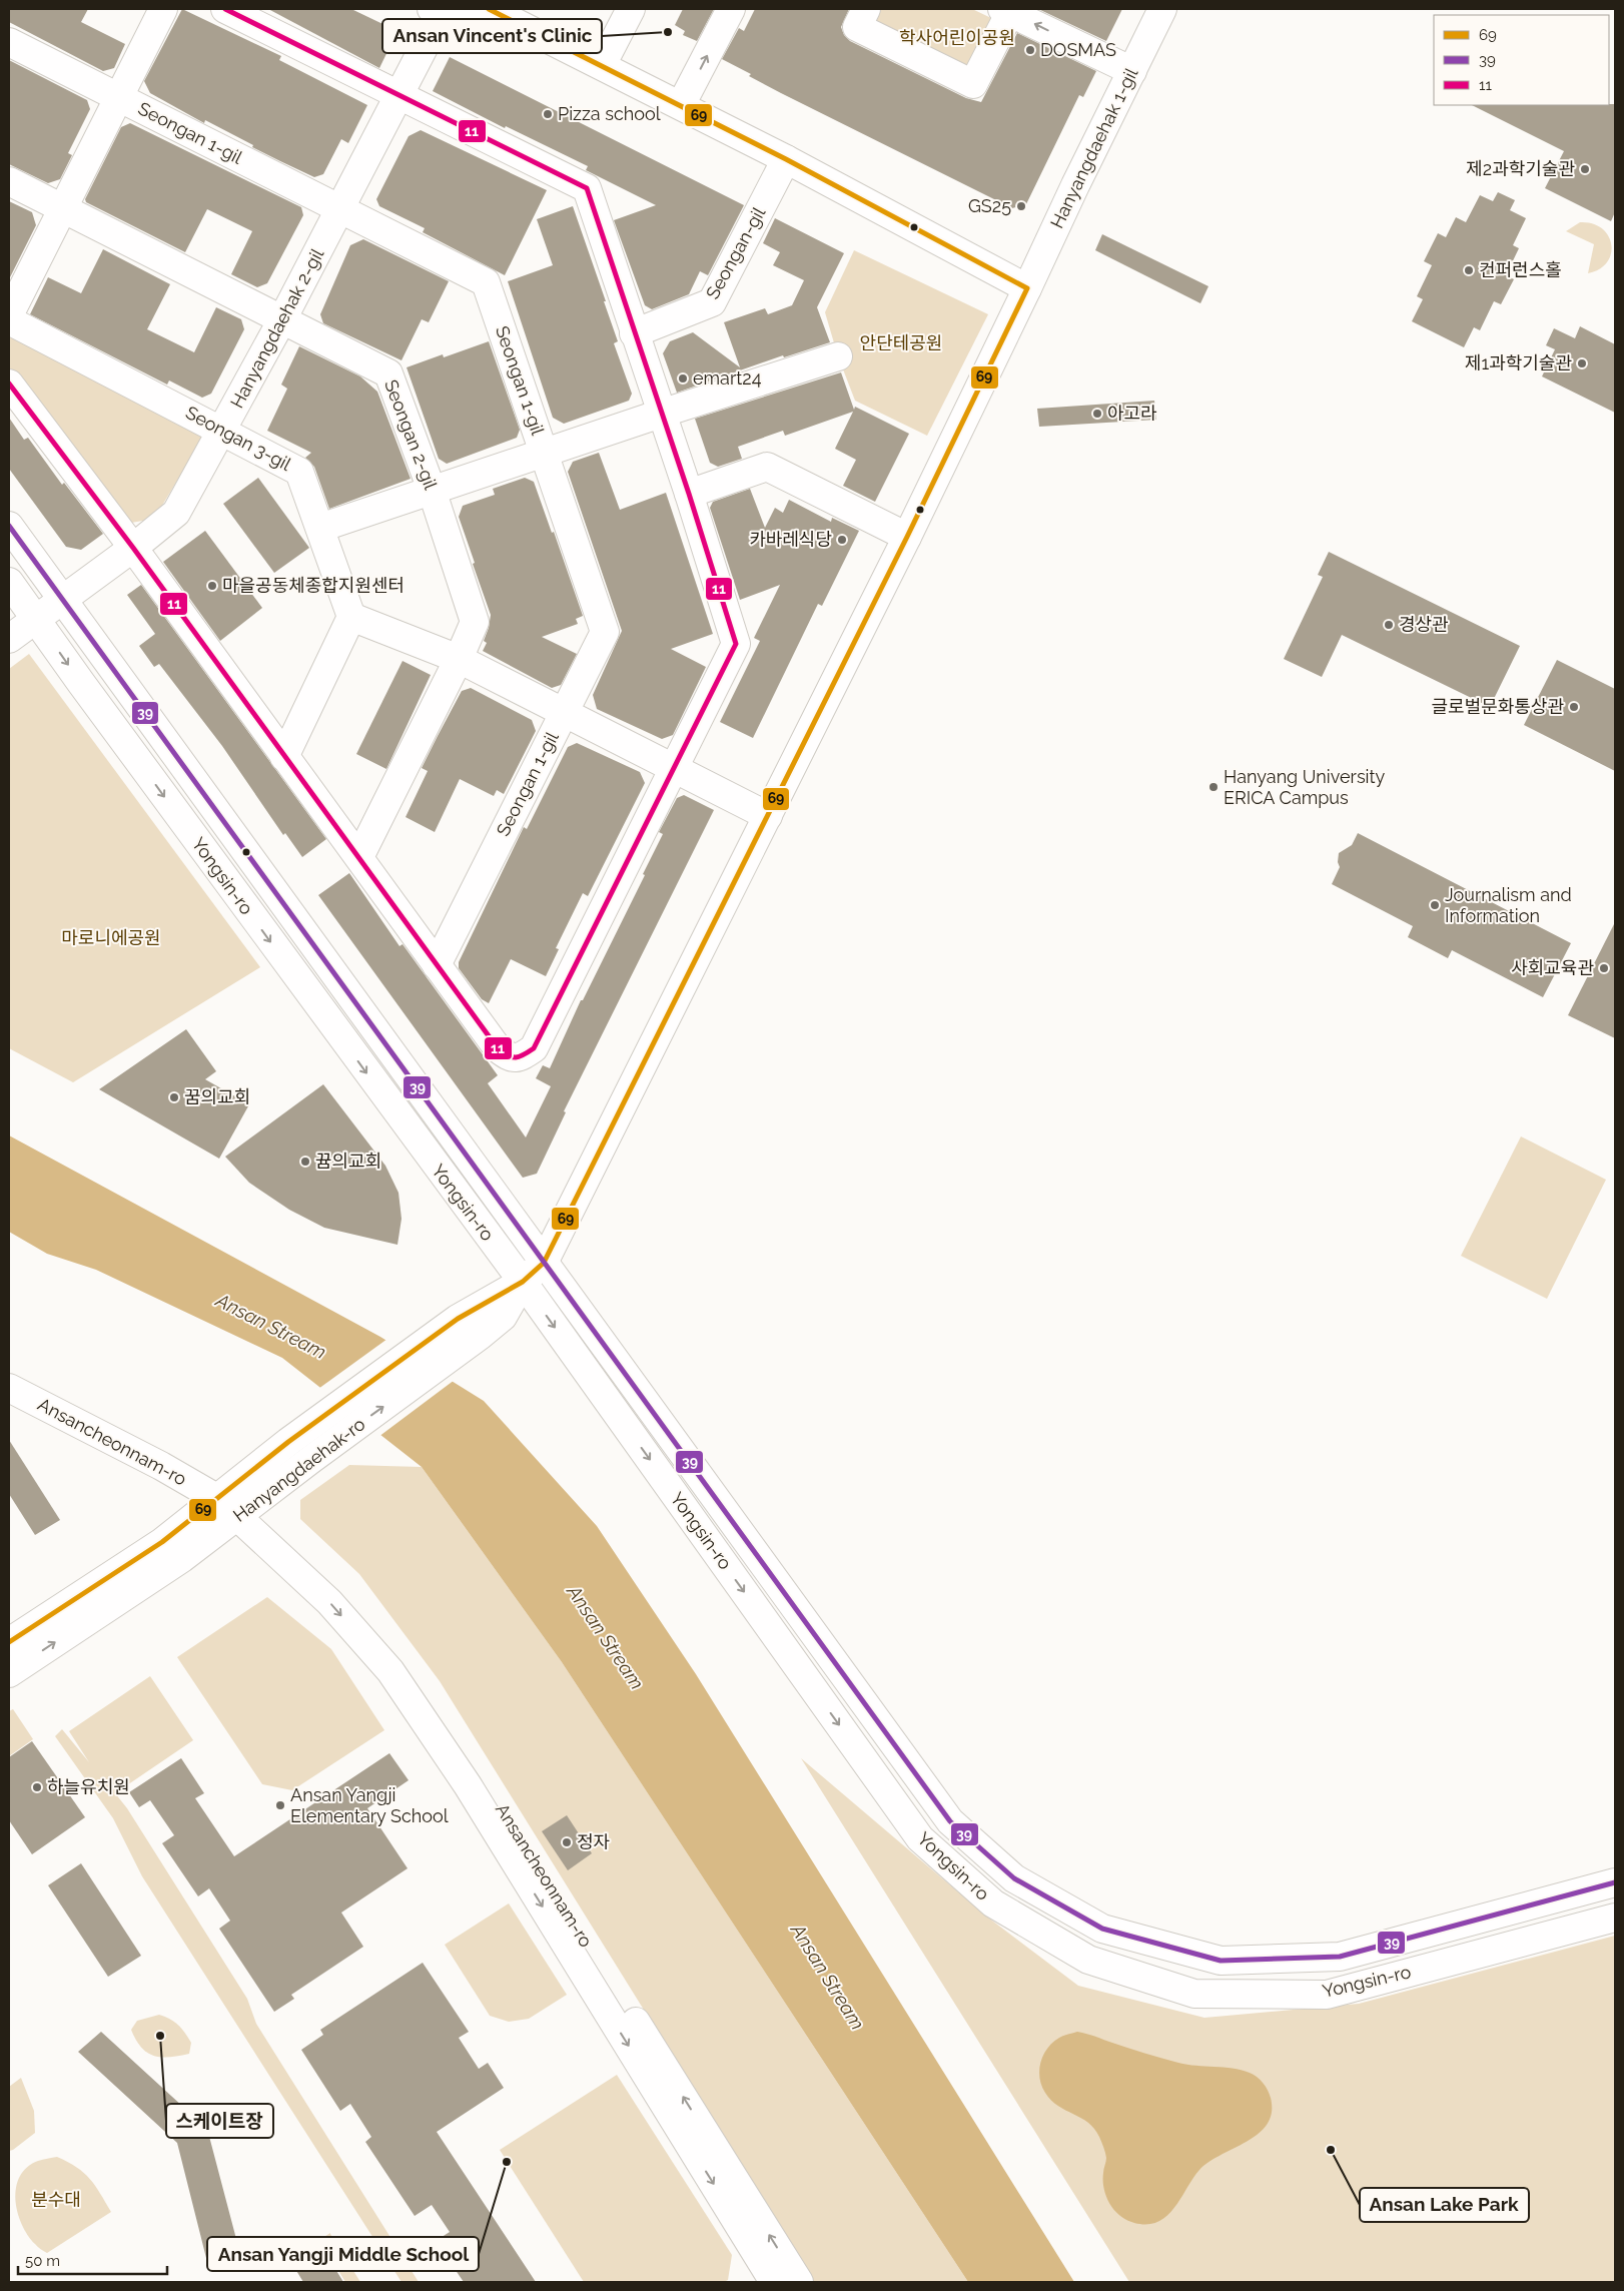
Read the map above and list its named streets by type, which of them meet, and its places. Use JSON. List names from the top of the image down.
{
  "streets": {
    "street": [
      "Seongan 1-gil",
      "Hanyangdaehak 1-gil",
      "Seongan-gil",
      "Hanyangdaehak 2-gil",
      "Seongan 2-gil",
      "Seongan 3-gil",
      "Yongsin-ro",
      "Ansancheonnam-ro",
      "Hanyangdaehak-ro"
    ]
  },
  "crossings": [
    ["Seongan 1-gil", "Hanyangdaehak 2-gil"],
    ["Hanyangdaehak 1-gil", "Hanyangdaehak-ro"],
    ["Hanyangdaehak 2-gil", "Seongan 2-gil"],
    ["Hanyangdaehak 2-gil", "Seongan 3-gil"],
    ["Hanyangdaehak 2-gil", "Yongsin-ro"],
    ["Yongsin-ro", "Hanyangdaehak-ro"],
    ["Ansancheonnam-ro", "Hanyangdaehak-ro"]
  ],
  "water": ["Ansan Stream"],
  "parks": [
    "학사어린이공원",
    "안단테공원",
    "마로니에공원",
    "분수대"
  ],
  "places": [
    "Ansan Vincent's Clinic",
    "DOSMAS",
    "Pizza school",
    "제2과학기술관",
    "GS25",
    "컨퍼런스홀",
    "제1과학기술관",
    "emart24",
    "아고라",
    "카바레식당",
    "마을공동체종합지원센터",
    "경상관",
    "글로벌문화통상관",
    "Hanyang University ERICA Campus",
    "Journalism and Information",
    "사회교육관",
    "꿈의교회",
    "뀸의교회",
    "하늘유치원",
    "Ansan Yangji Elementary School",
    "정자",
    "스케이트장",
    "Ansan Lake Park",
    "Ansan Yangji Middle School"
  ],
  "lines": ["transit line 69", "transit line 11", "transit line 39"],
  "legend": ["69", "39", "11"],
  "scale_bar": "50 m"
}
